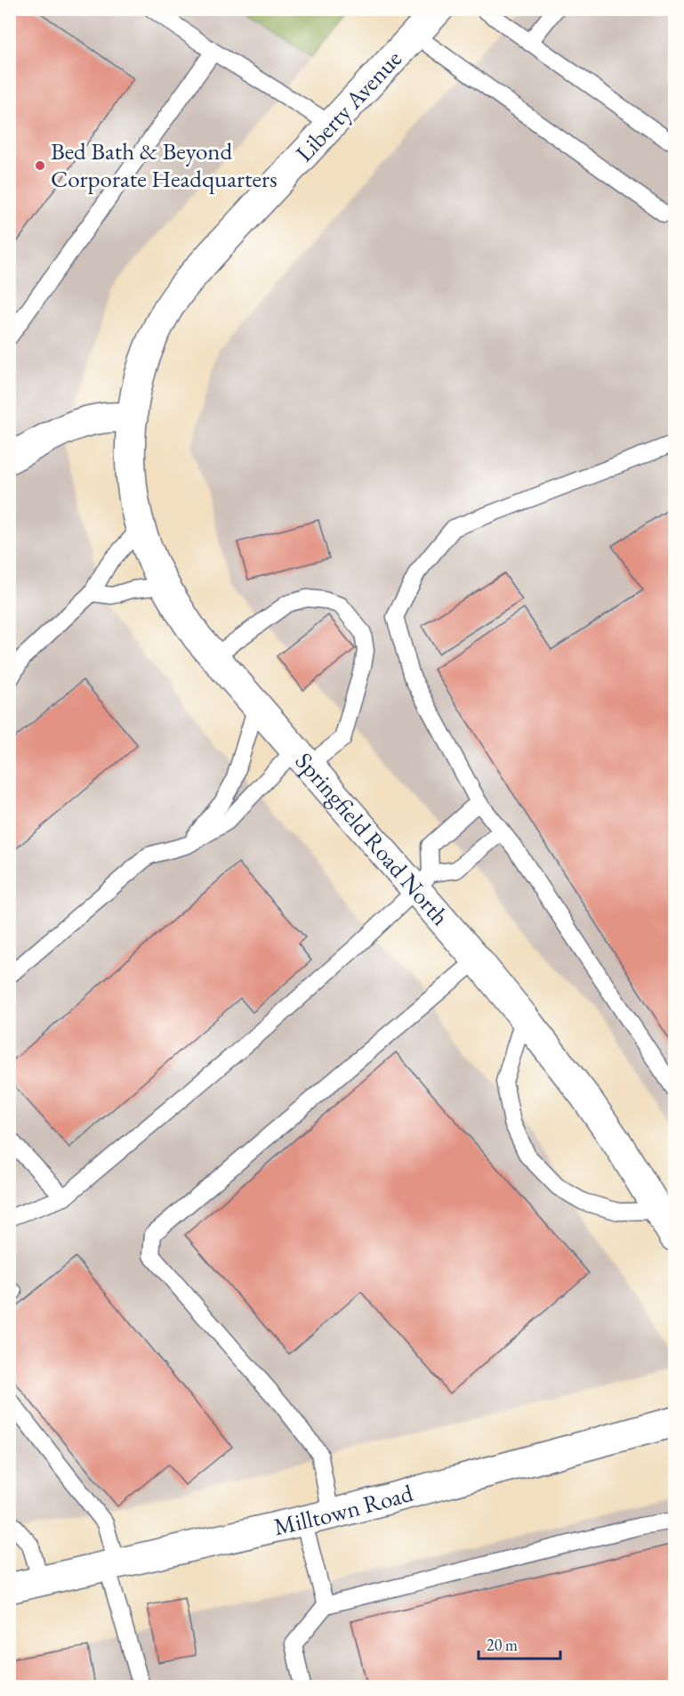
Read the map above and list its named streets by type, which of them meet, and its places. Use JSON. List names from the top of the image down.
{
  "streets": {
    "street": ["Liberty Avenue", "Springfield Road North", "Milltown Road"]
  },
  "crossings": [
    ["Liberty Avenue", "Springfield Road North"]
  ],
  "places": ["Bed Bath & Beyond Corporate Headquarters"],
  "scale_bar": "20 m"
}
